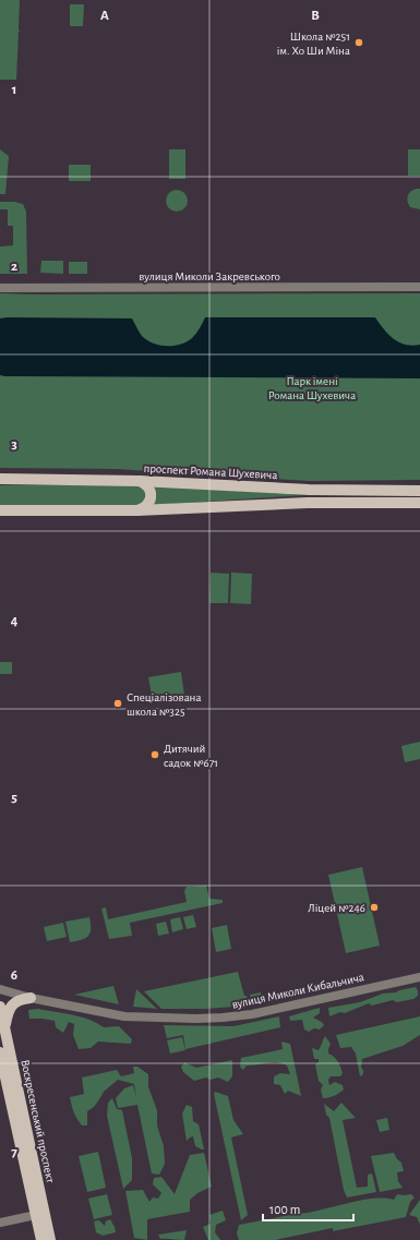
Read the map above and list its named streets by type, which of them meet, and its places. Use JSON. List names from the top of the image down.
{
  "streets": {
    "main road": ["проспект Романа Шухевича", "Воскресенський проспект"],
    "street": ["вулиця Миколи Закревського", "вулиця Миколи Кибальчича"]
  },
  "parks": ["Парк імені Романа Шухевича"],
  "places": [
    "Школа №251 ім. Хо Ши Міна",
    "Спеціалізована школа №325",
    "Дитячий садок №671",
    "Ліцей №246"
  ],
  "scale_bar": "100 m",
  "grid": {
    "columns": ["A", "B"],
    "rows": [
      "1",
      "2",
      "3",
      "4",
      "5",
      "6",
      "7"
    ]
  }
}
